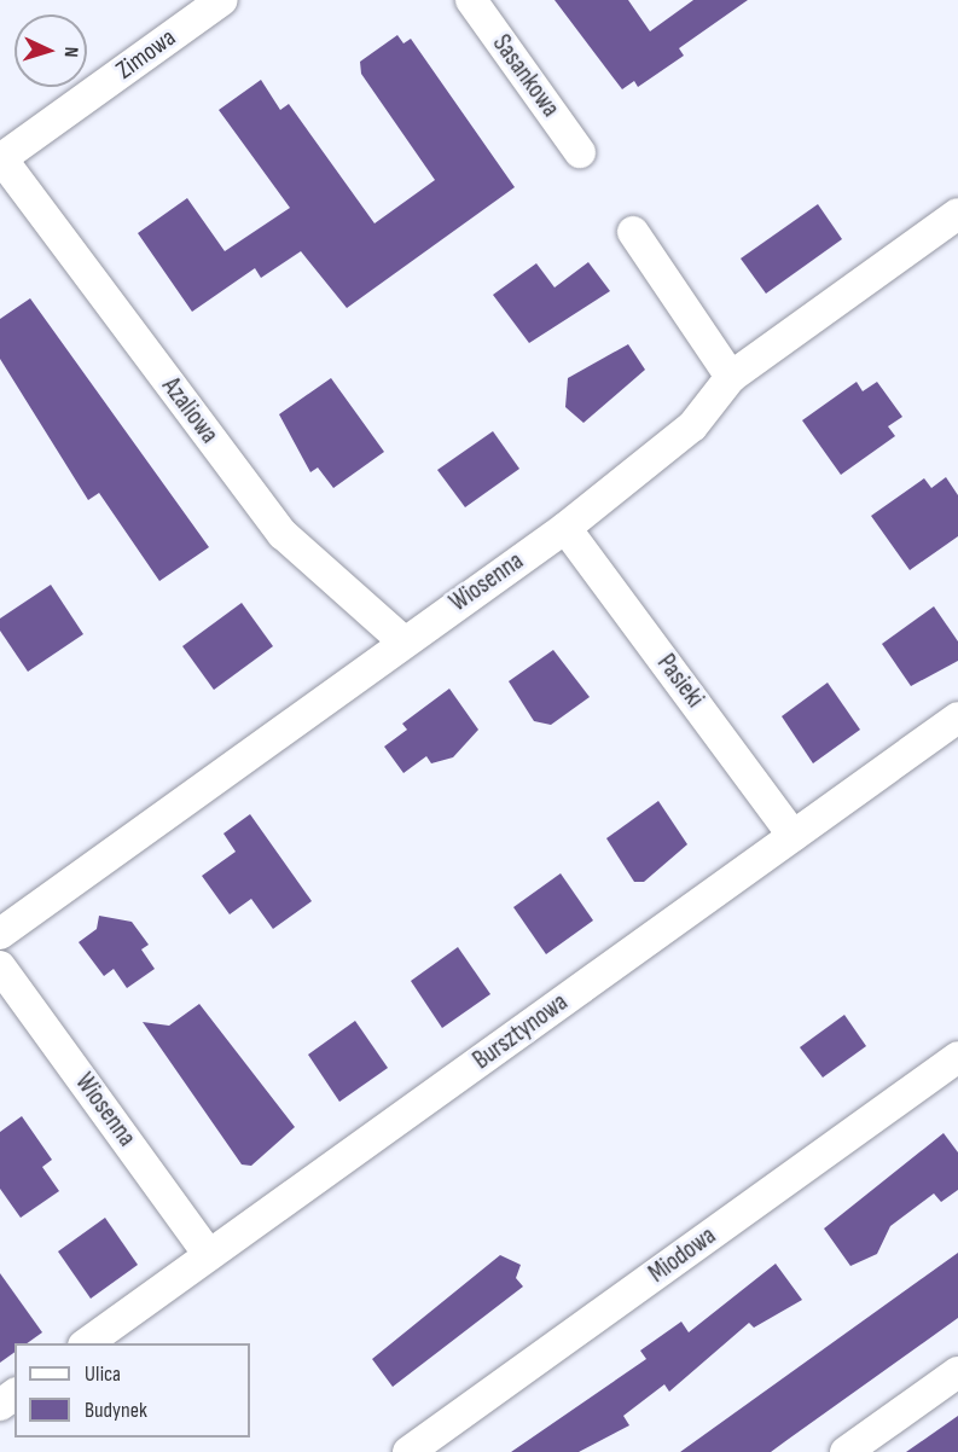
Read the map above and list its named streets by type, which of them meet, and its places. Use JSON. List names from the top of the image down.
{
  "streets": {
    "street": [
      "Zimowa",
      "Sasankowa",
      "Azaliowa",
      "Wiosenna",
      "Pasieki",
      "Bursztynowa",
      "Miodowa"
    ]
  },
  "crossings": [
    ["Zimowa", "Azaliowa"],
    ["Azaliowa", "Wiosenna"],
    ["Wiosenna", "Pasieki"],
    ["Wiosenna", "Bursztynowa"],
    ["Pasieki", "Bursztynowa"]
  ],
  "legend": ["Ulica", "Budynek"],
  "north": "right"
}
